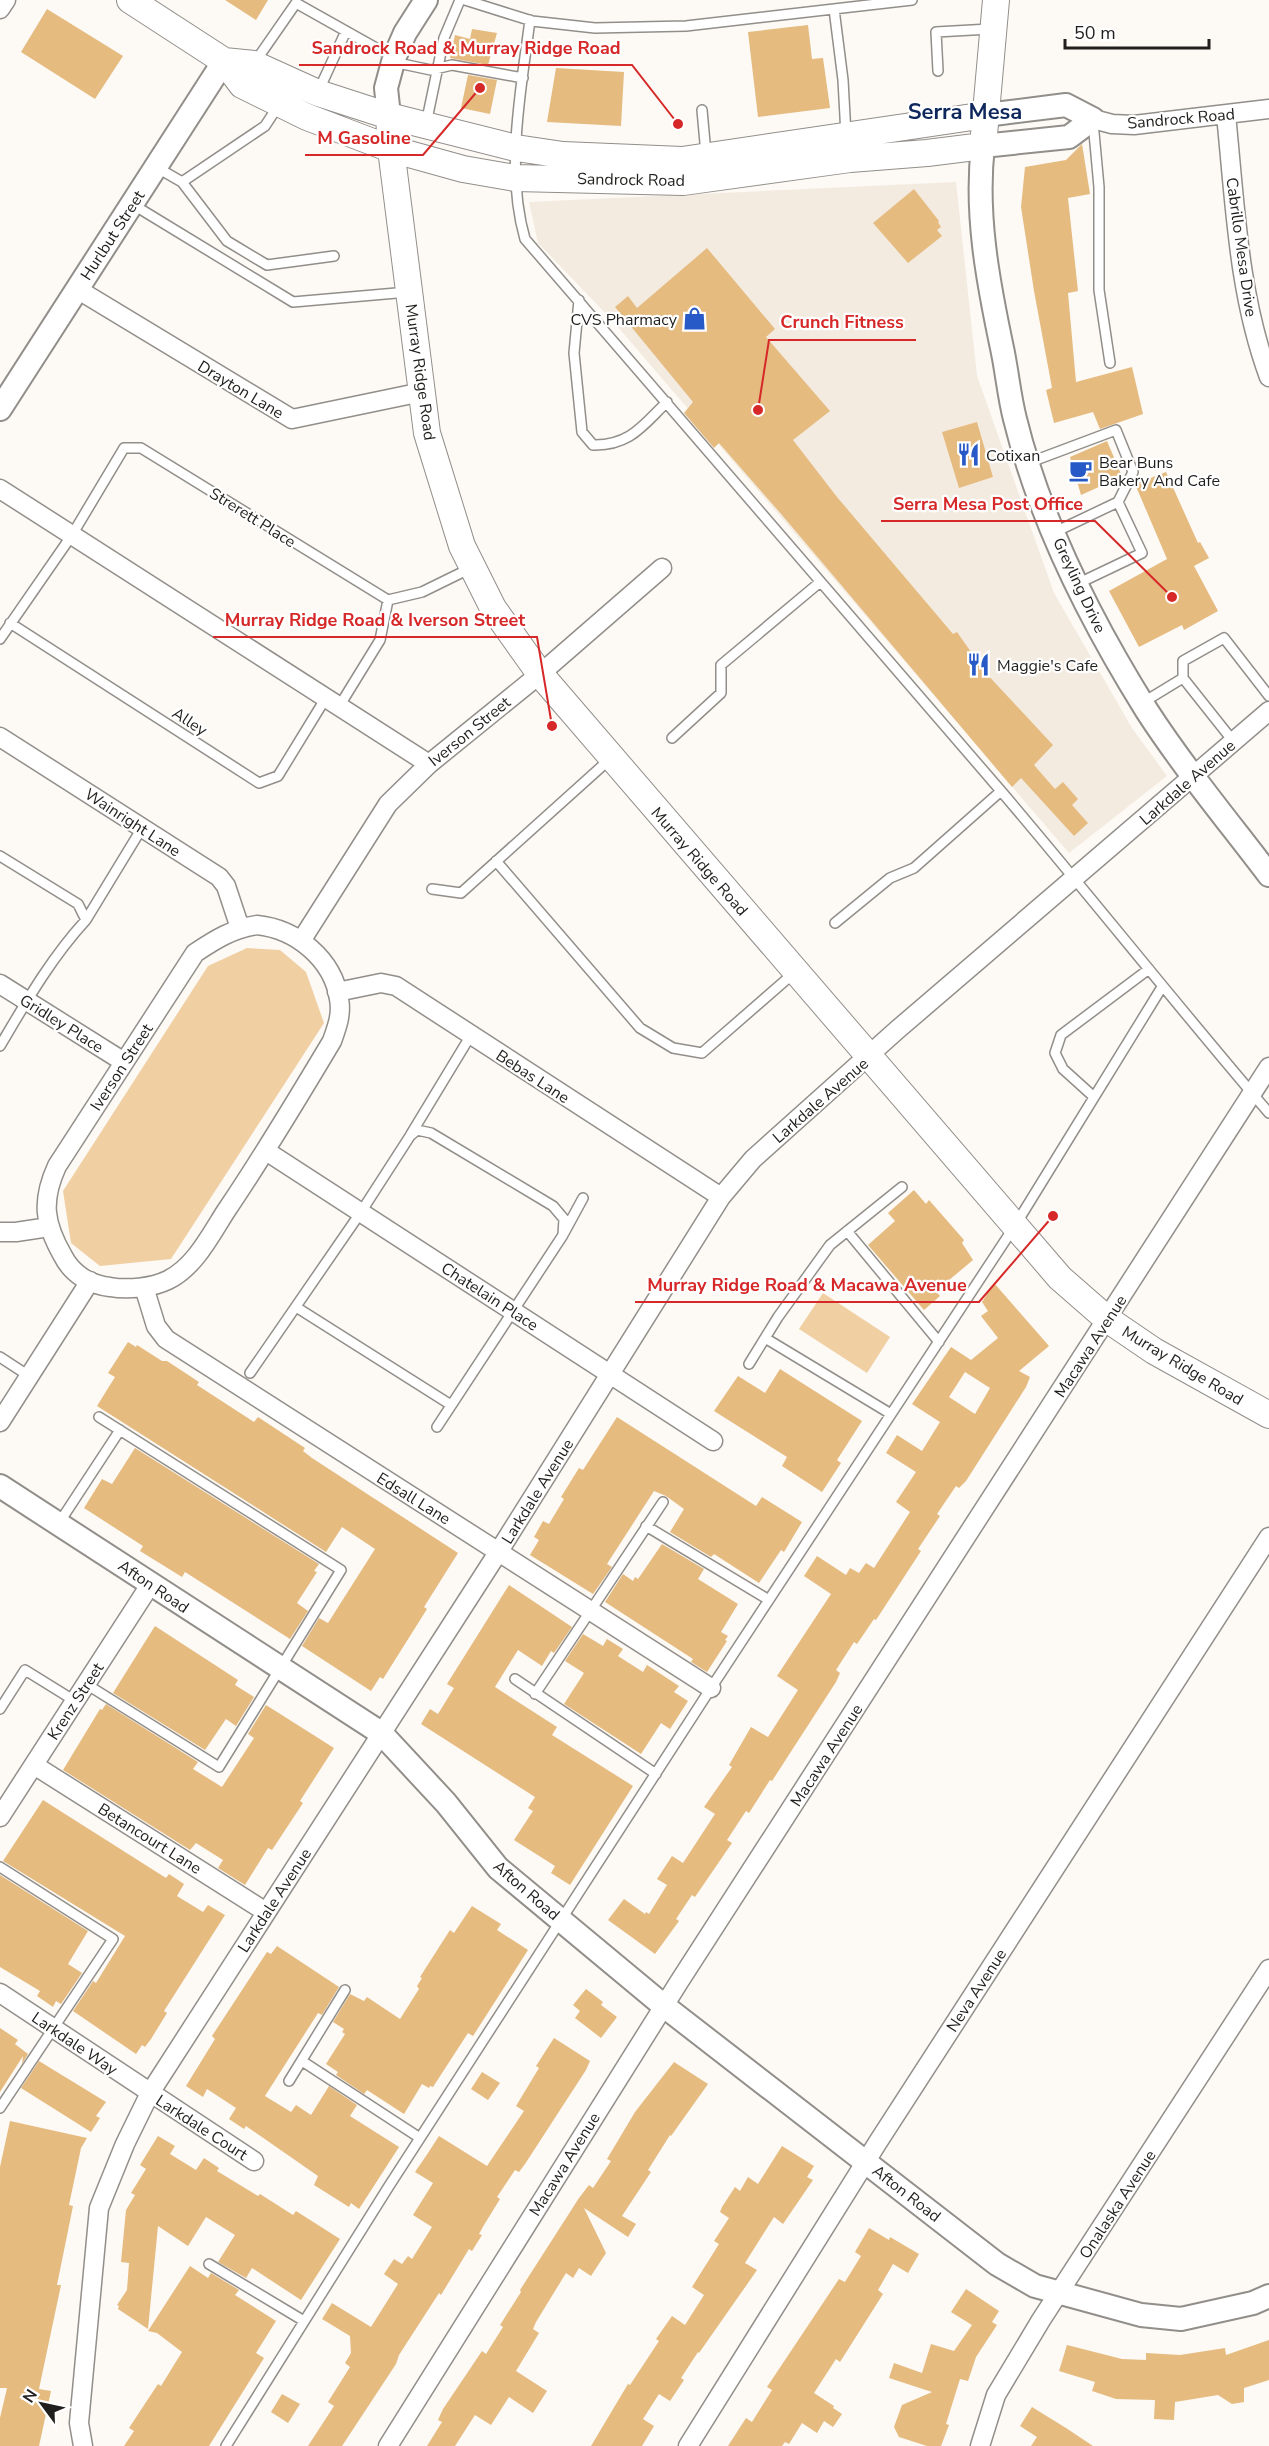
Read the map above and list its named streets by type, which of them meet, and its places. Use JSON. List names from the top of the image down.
{
  "streets": {
    "main road": ["Sandrock Road", "Murray Ridge Road"],
    "street": [
      "Hurlbut Street",
      "Cabrillo Mesa Drive",
      "Drayton Lane",
      "Greyling Drive",
      "Iverson Street",
      "Larkdale Avenue",
      "Wainright Lane",
      "Gridley Place",
      "Bebas Lane",
      "Chatelain Place",
      "Macawa Avenue",
      "Edsall Lane",
      "Afton Road",
      "Krenz Street",
      "Betancourt Lane",
      "Neva Avenue",
      "Larkdale Way",
      "Larkdale Court",
      "Onalaska Avenue"
    ],
    "lane": ["Strerett Place", "Alley"]
  },
  "crossings": [
    ["Sandrock Road", "Hurlbut Street"],
    ["Sandrock Road", "Cabrillo Mesa Drive"],
    ["Sandrock Road", "Murray Ridge Road"],
    ["Sandrock Road", "Greyling Drive"],
    ["Hurlbut Street", "Drayton Lane"],
    ["Murray Ridge Road", "Drayton Lane"],
    ["Murray Ridge Road", "Iverson Street"],
    ["Murray Ridge Road", "Larkdale Avenue"],
    ["Murray Ridge Road", "Macawa Avenue"],
    ["Greyling Drive", "Larkdale Avenue"],
    ["Iverson Street", "Wainright Lane"],
    ["Iverson Street", "Gridley Place"],
    ["Iverson Street", "Bebas Lane"],
    ["Iverson Street", "Chatelain Place"],
    ["Iverson Street", "Edsall Lane"],
    ["Larkdale Avenue", "Bebas Lane"],
    ["Larkdale Avenue", "Chatelain Place"],
    ["Larkdale Avenue", "Edsall Lane"],
    ["Larkdale Avenue", "Afton Road"],
    ["Larkdale Avenue", "Betancourt Lane"],
    ["Larkdale Avenue", "Larkdale Way"],
    ["Larkdale Avenue", "Larkdale Court"],
    ["Macawa Avenue", "Afton Road"],
    ["Afton Road", "Krenz Street"],
    ["Afton Road", "Neva Avenue"],
    ["Afton Road", "Onalaska Avenue"],
    ["Krenz Street", "Betancourt Lane"],
    ["Larkdale Way", "Larkdale Court"]
  ],
  "districts": ["Serra Mesa"],
  "places": {
    "other": [
      "M Gasoline",
      "Sandrock Road & Murray Ridge Road",
      "Crunch Fitness",
      "Serra Mesa Post Office",
      "Murray Ridge Road & Iverson Street",
      "Murray Ridge Road & Macawa Avenue"
    ],
    "shop": ["CVS Pharmacy"],
    "restaurant": ["Cotixan", "Maggie's Cafe"],
    "cafe": ["Bear Buns Bakery And Cafe"]
  },
  "scale_bar": "50 m",
  "north": "top left"
}
